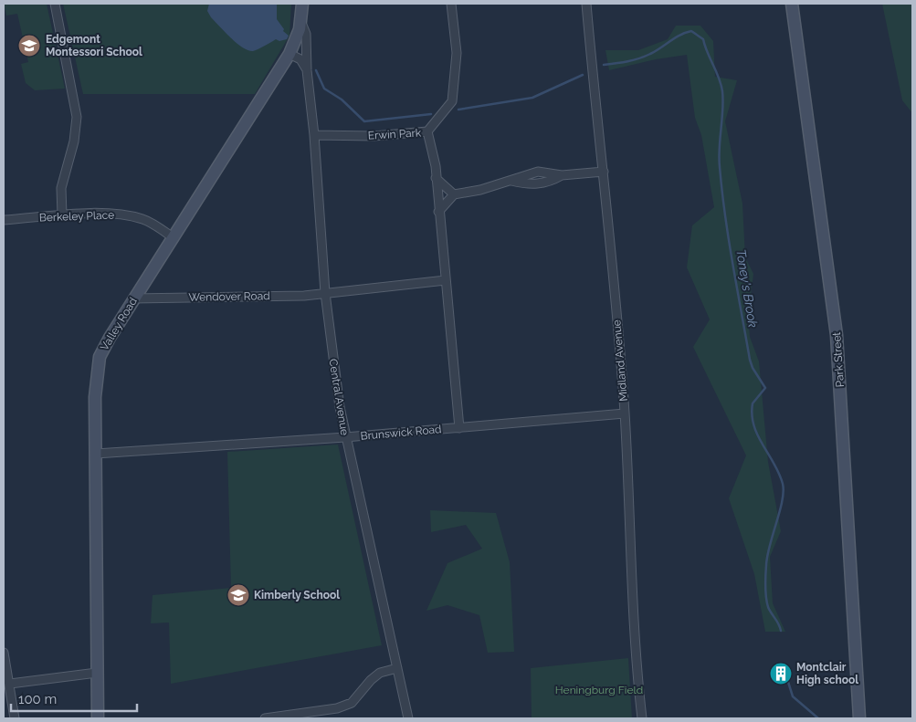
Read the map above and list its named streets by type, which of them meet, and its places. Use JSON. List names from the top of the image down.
{
  "streets": {
    "main road": ["Valley Road", "Park Street"],
    "street": [
      "Erwin Park",
      "Berkeley Place",
      "Wendover Road",
      "Midland Avenue",
      "Central Avenue",
      "Brunswick Road"
    ]
  },
  "crossings": [
    ["Erwin Park", "Central Avenue"],
    ["Erwin Park", "Brunswick Road"],
    ["Berkeley Place", "Valley Road"],
    ["Wendover Road", "Valley Road"],
    ["Wendover Road", "Central Avenue"],
    ["Valley Road", "Central Avenue"],
    ["Valley Road", "Brunswick Road"],
    ["Midland Avenue", "Brunswick Road"],
    ["Central Avenue", "Brunswick Road"]
  ],
  "water": ["Toney's Brook"],
  "parks": ["Heningburg Field"],
  "places": {
    "school or university": ["Edgemont Montessori School", "Kimberly School"],
    "building": ["Montclair High school"]
  },
  "scale_bar": "100 m"
}
